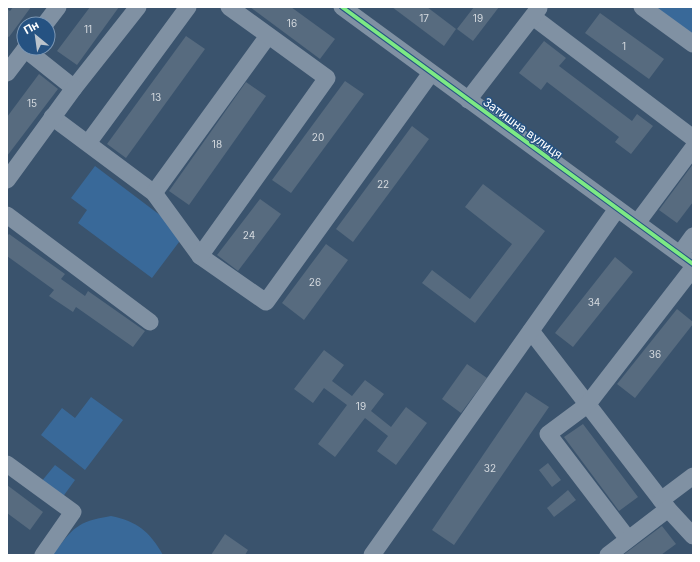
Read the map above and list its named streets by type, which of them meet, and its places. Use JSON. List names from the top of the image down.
{
  "streets": {
    "street": ["Затишна вулиця"]
  },
  "house_numbers": [
    "17",
    "19",
    "16",
    "11",
    "1",
    "13",
    "15",
    "20",
    "18",
    "22",
    "24",
    "26",
    "34",
    "36",
    "19",
    "32"
  ],
  "north": "top left"
}
